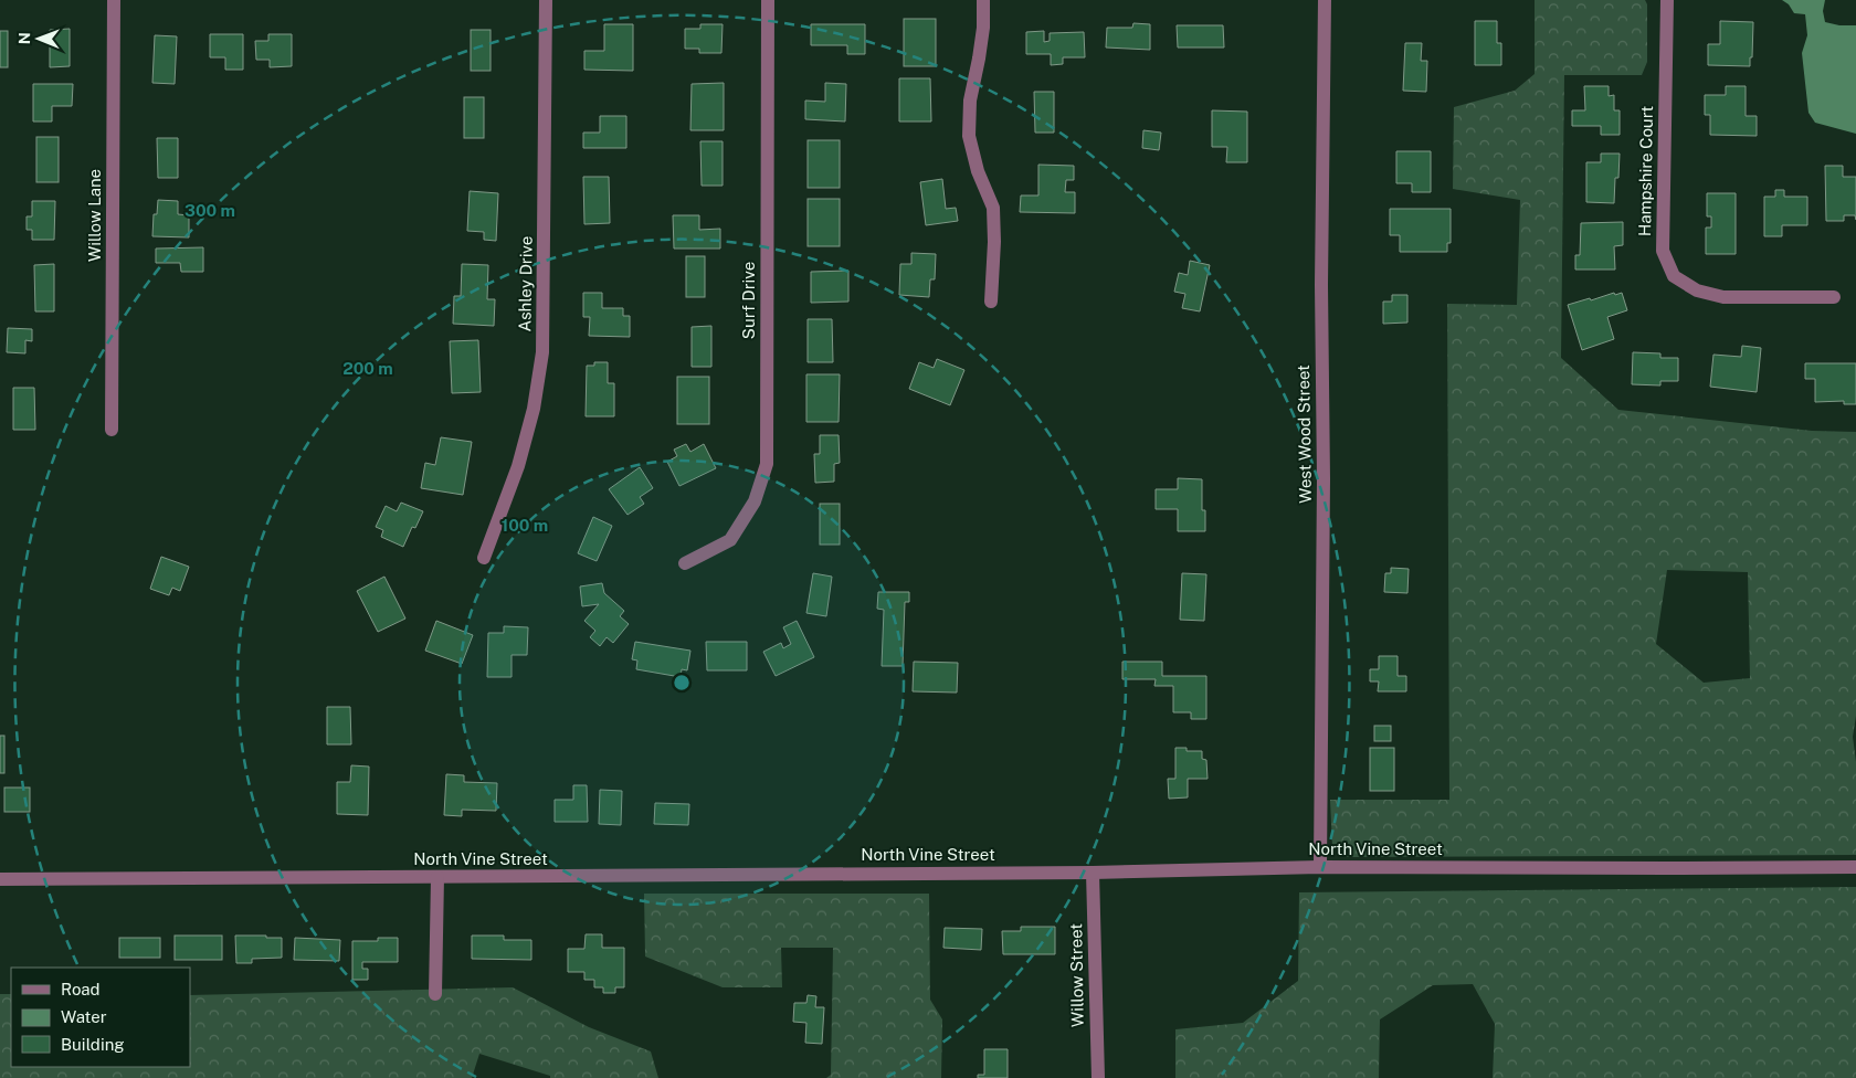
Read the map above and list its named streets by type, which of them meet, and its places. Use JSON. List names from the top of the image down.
{
  "streets": {
    "street": [
      "Hampshire Court",
      "Willow Lane",
      "Ashley Drive",
      "Surf Drive",
      "West Wood Street",
      "North Vine Street",
      "Willow Street"
    ]
  },
  "crossings": [
    ["West Wood Street", "North Vine Street"],
    ["North Vine Street", "Willow Street"]
  ],
  "legend": ["Road", "Water", "Building"],
  "north": "left",
  "rings": ["300 m", "200 m", "100 m"]
}
